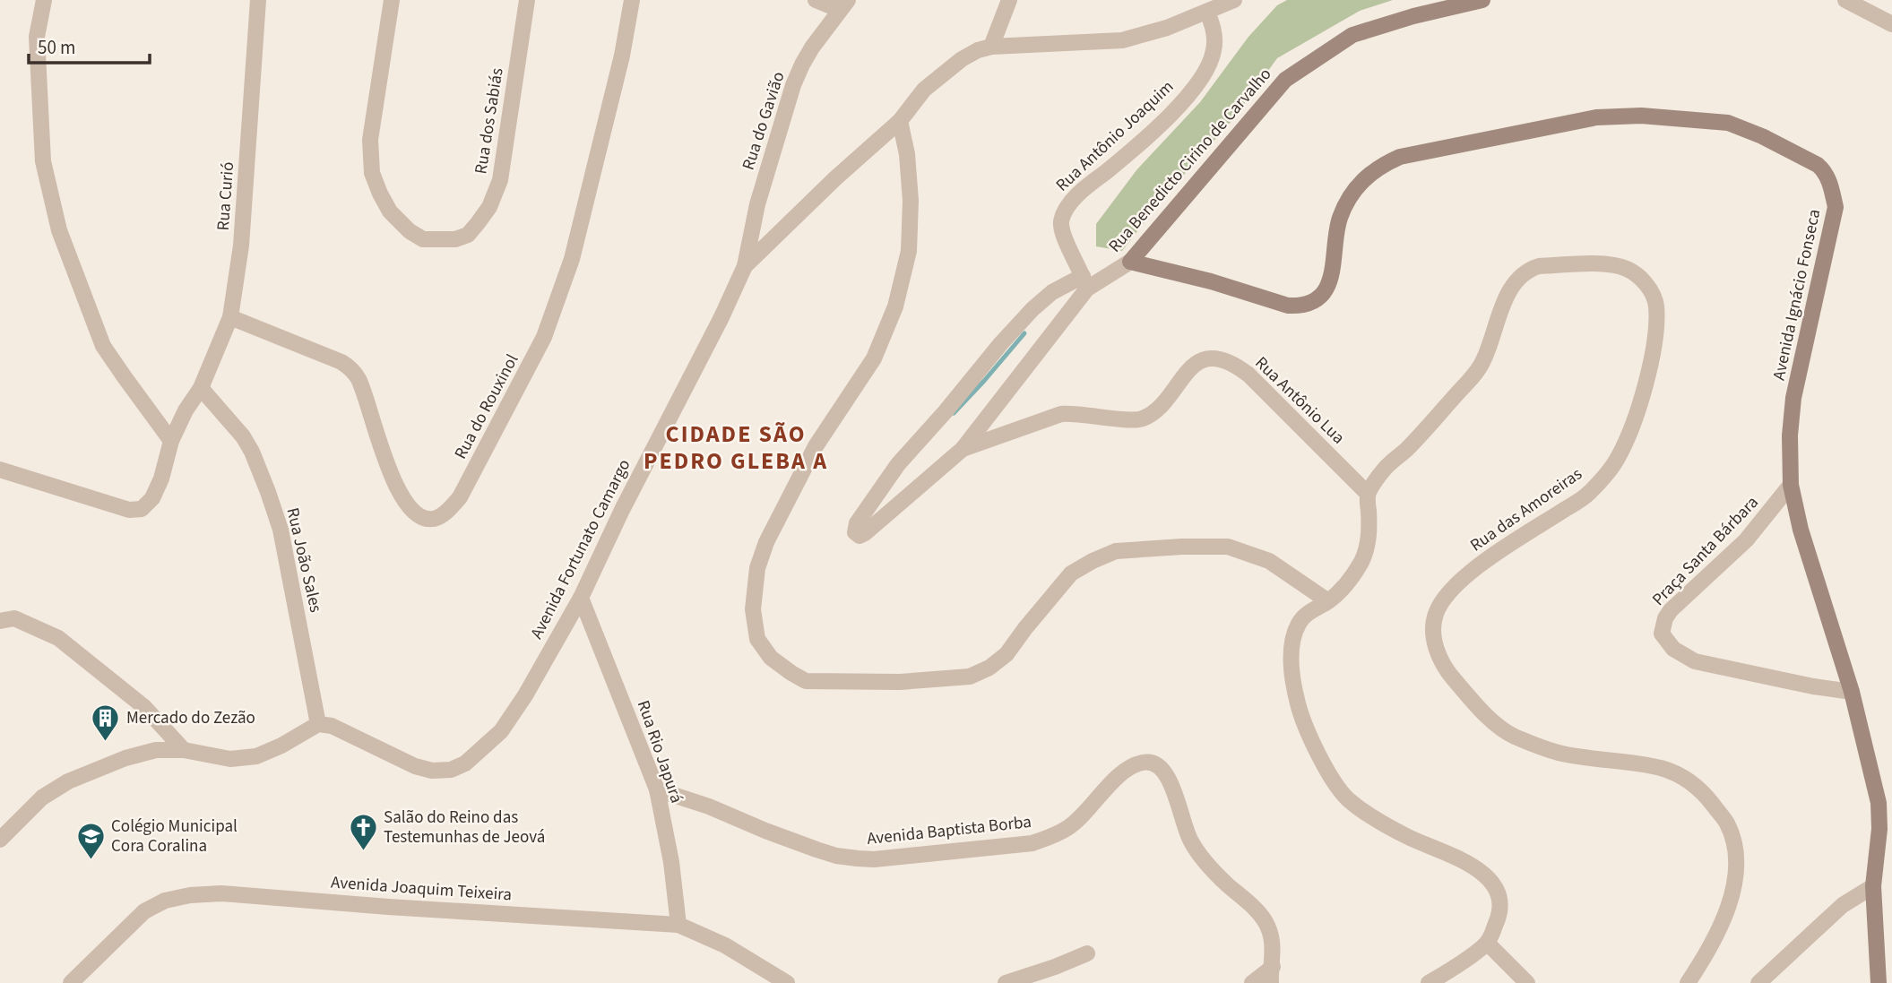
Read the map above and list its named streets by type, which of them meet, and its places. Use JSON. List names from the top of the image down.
{
  "streets": {
    "street": [
      "Rua dos Sabiás",
      "Rua do Gavião",
      "Rua Antônio Joaquim",
      "Rua Benedicto Cirino de Carvalho",
      "Rua Curió",
      "Avenida Ignácio Fonseca",
      "Rua Antônio Lua",
      "Rua do Rouxinol",
      "Rua das Amoreiras",
      "Avenida Fortunato Camargo",
      "Praça Santa Bárbara",
      "Rua João Sales",
      "Rua Rio Japurá",
      "Avenida Baptista Borba",
      "Avenida Joaquim Teixeira"
    ]
  },
  "crossings": [
    ["Rua do Gavião", "Avenida Fortunato Camargo"],
    ["Rua Antônio Joaquim", "Rua Benedicto Cirino de Carvalho"],
    ["Rua Antônio Joaquim", "Avenida Fortunato Camargo"],
    ["Rua Benedicto Cirino de Carvalho", "Avenida Ignácio Fonseca"],
    ["Rua Benedicto Cirino de Carvalho", "Rua Antônio Lua"],
    ["Rua Curió", "Rua do Rouxinol"],
    ["Rua Curió", "Rua João Sales"],
    ["Avenida Ignácio Fonseca", "Praça Santa Bárbara"],
    ["Rua Antônio Lua", "Rua das Amoreiras"],
    ["Avenida Fortunato Camargo", "Rua João Sales"],
    ["Avenida Fortunato Camargo", "Rua Rio Japurá"],
    ["Rua Rio Japurá", "Avenida Baptista Borba"],
    ["Rua Rio Japurá", "Avenida Joaquim Teixeira"]
  ],
  "districts": ["CIDADE SÃO PEDRO GLEBA A"],
  "places": {
    "building": ["Mercado do Zezão"],
    "church": ["Salão do Reino das Testemunhas de Jeová"],
    "school or university": ["Colégio Municipal Cora Coralina"]
  },
  "scale_bar": "50 m"
}
